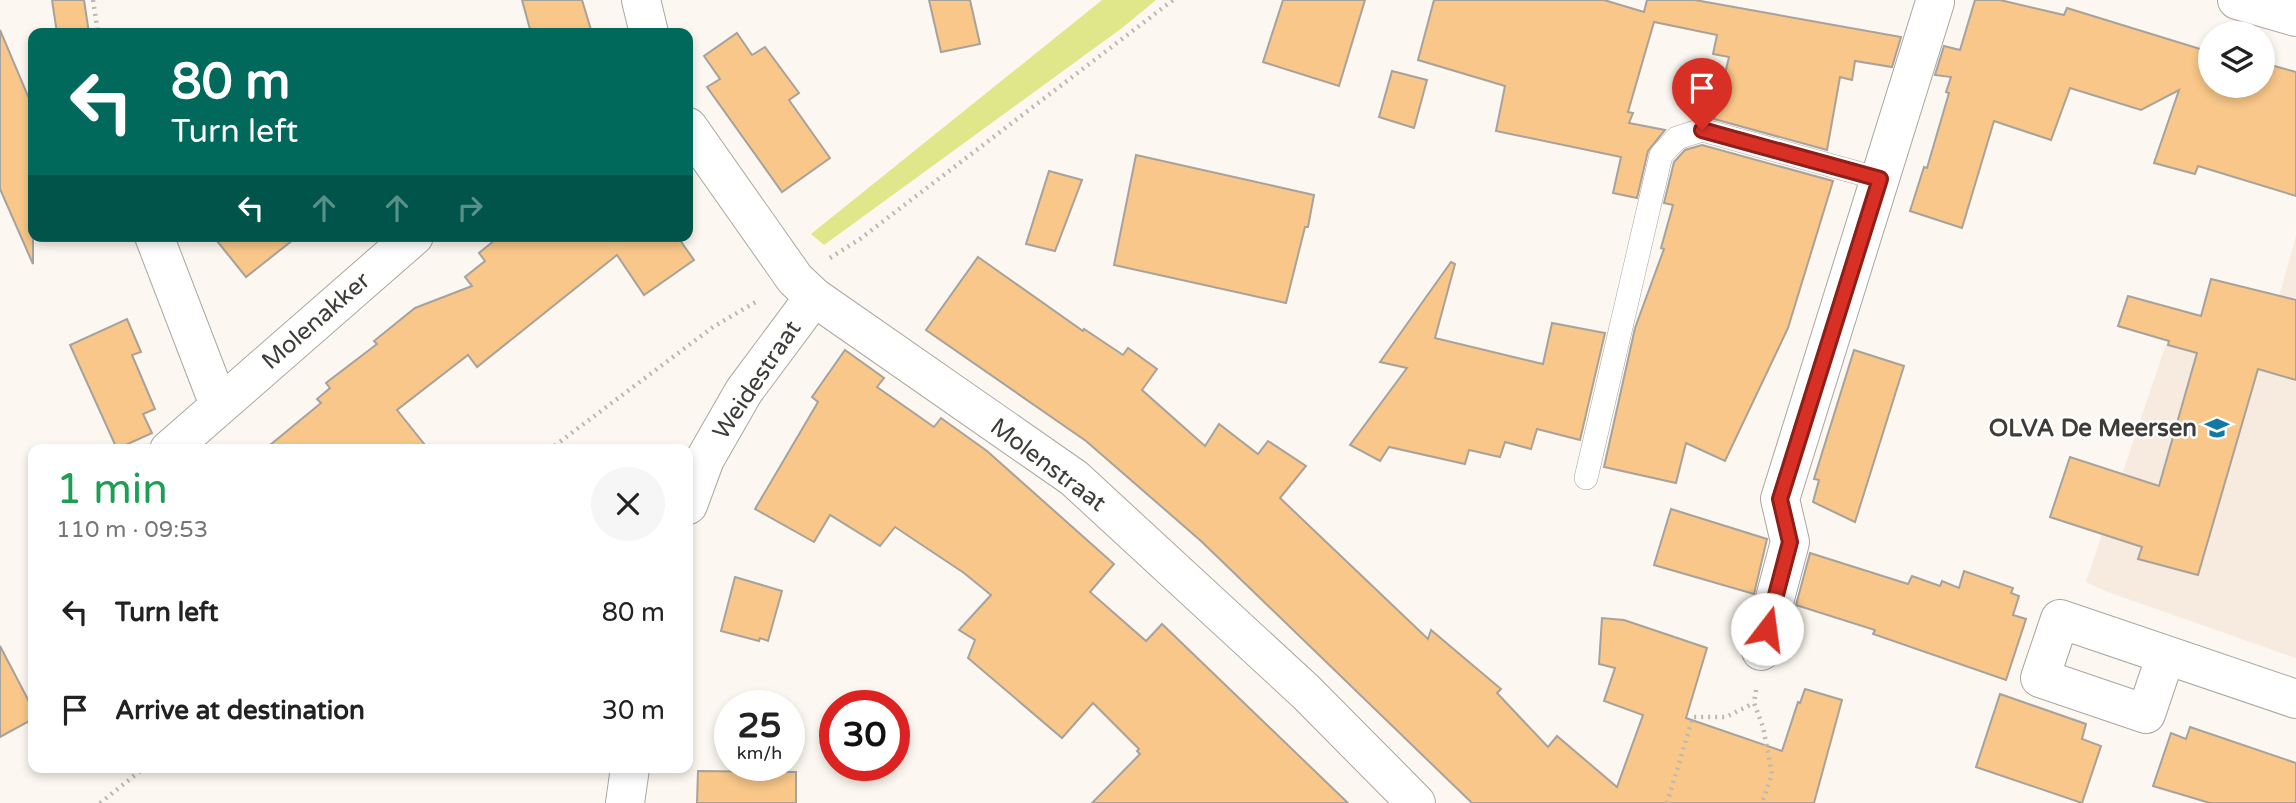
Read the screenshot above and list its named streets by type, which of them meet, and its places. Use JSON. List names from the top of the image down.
{
  "streets": {
    "street": ["Molenakker", "Weidestraat", "Molenstraat"]
  },
  "crossings": [
    ["Weidestraat", "Molenstraat"]
  ],
  "places": {
    "school or university": ["OLVA De Meersen"]
  },
  "page": {
    "turn": ["80 m", "Turn left"],
    "heading": ["1 min", "110 m · 09:53"],
    "list": [
      {
        "name": "Turn left",
        "value": "80 m"
      },
      {
        "name": "Arrive at destination",
        "value": "30 m"
      }
    ],
    "speed": "25 km/h",
    "limit": "30"
  }
}
